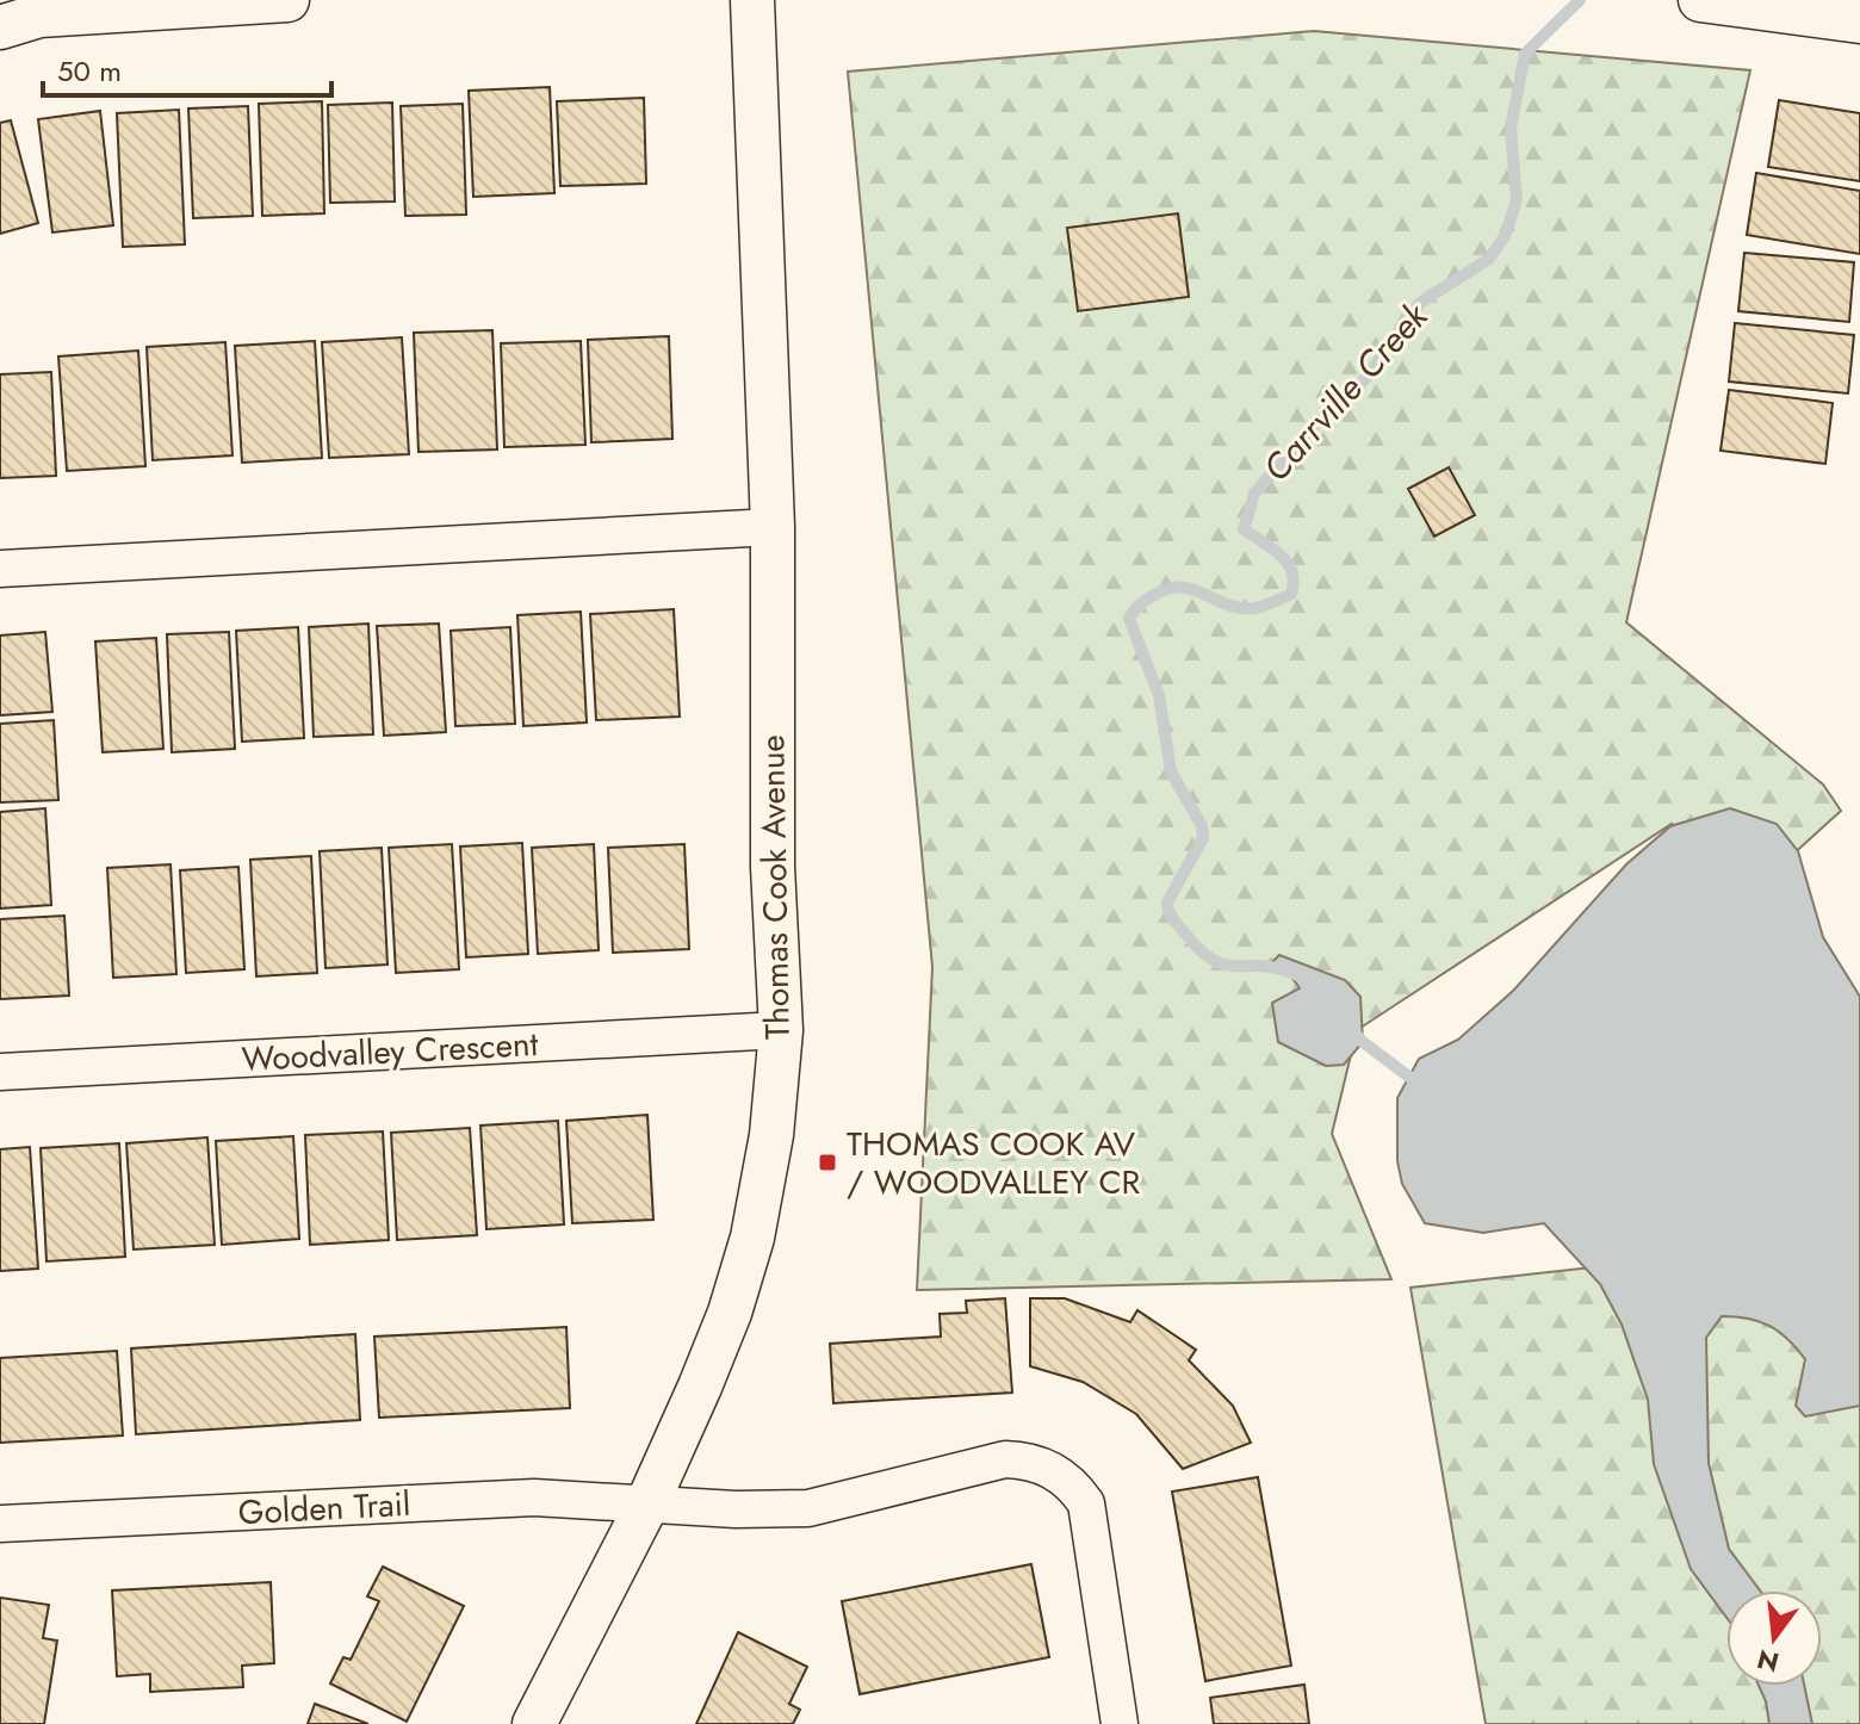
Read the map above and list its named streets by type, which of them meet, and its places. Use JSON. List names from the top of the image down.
{
  "streets": {
    "street": ["Thomas Cook Avenue", "Woodvalley Crescent", "Golden Trail"]
  },
  "crossings": [
    ["Thomas Cook Avenue", "Woodvalley Crescent"],
    ["Thomas Cook Avenue", "Golden Trail"]
  ],
  "water": ["Carrville Creek"],
  "places": {
    "transit": ["THOMAS COOK AV / WOODVALLEY CR"]
  },
  "scale_bar": "50 m",
  "north": "bottom"
}
